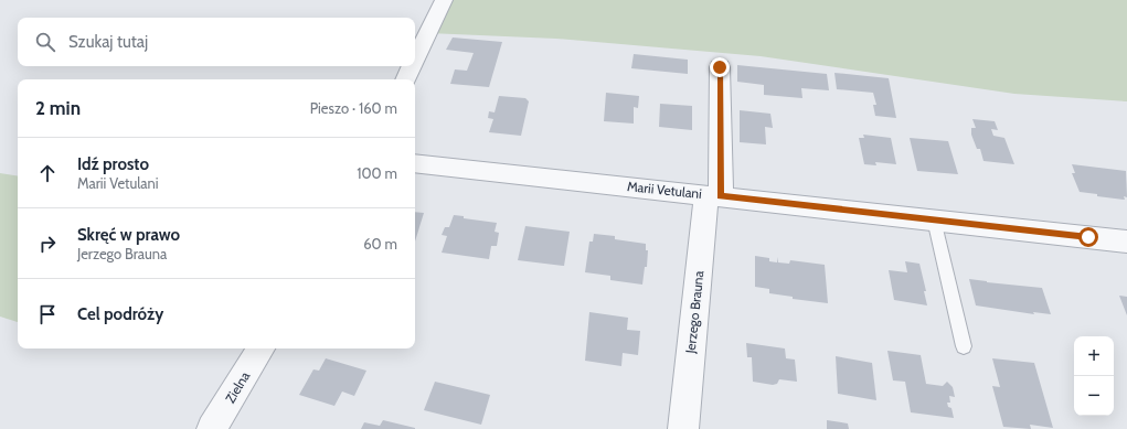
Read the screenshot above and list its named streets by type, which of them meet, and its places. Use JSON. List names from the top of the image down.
{
  "streets": {
    "street": ["Marii Vetulani", "Jerzego Brauna", "Zielna"]
  },
  "crossings": [
    ["Marii Vetulani", "Jerzego Brauna"]
  ],
  "page": {
    "search": "Szukaj tutaj",
    "heading": ["2 min", "Pieszo · 160 m"],
    "list": [
      ["Idź prosto", "Marii Vetulani", "100 m"],
      ["Skręć w prawo", "Jerzego Brauna", "60 m"],
      "Cel podróży"
    ],
    "map_buttons": ["+", "−"]
  }
}
